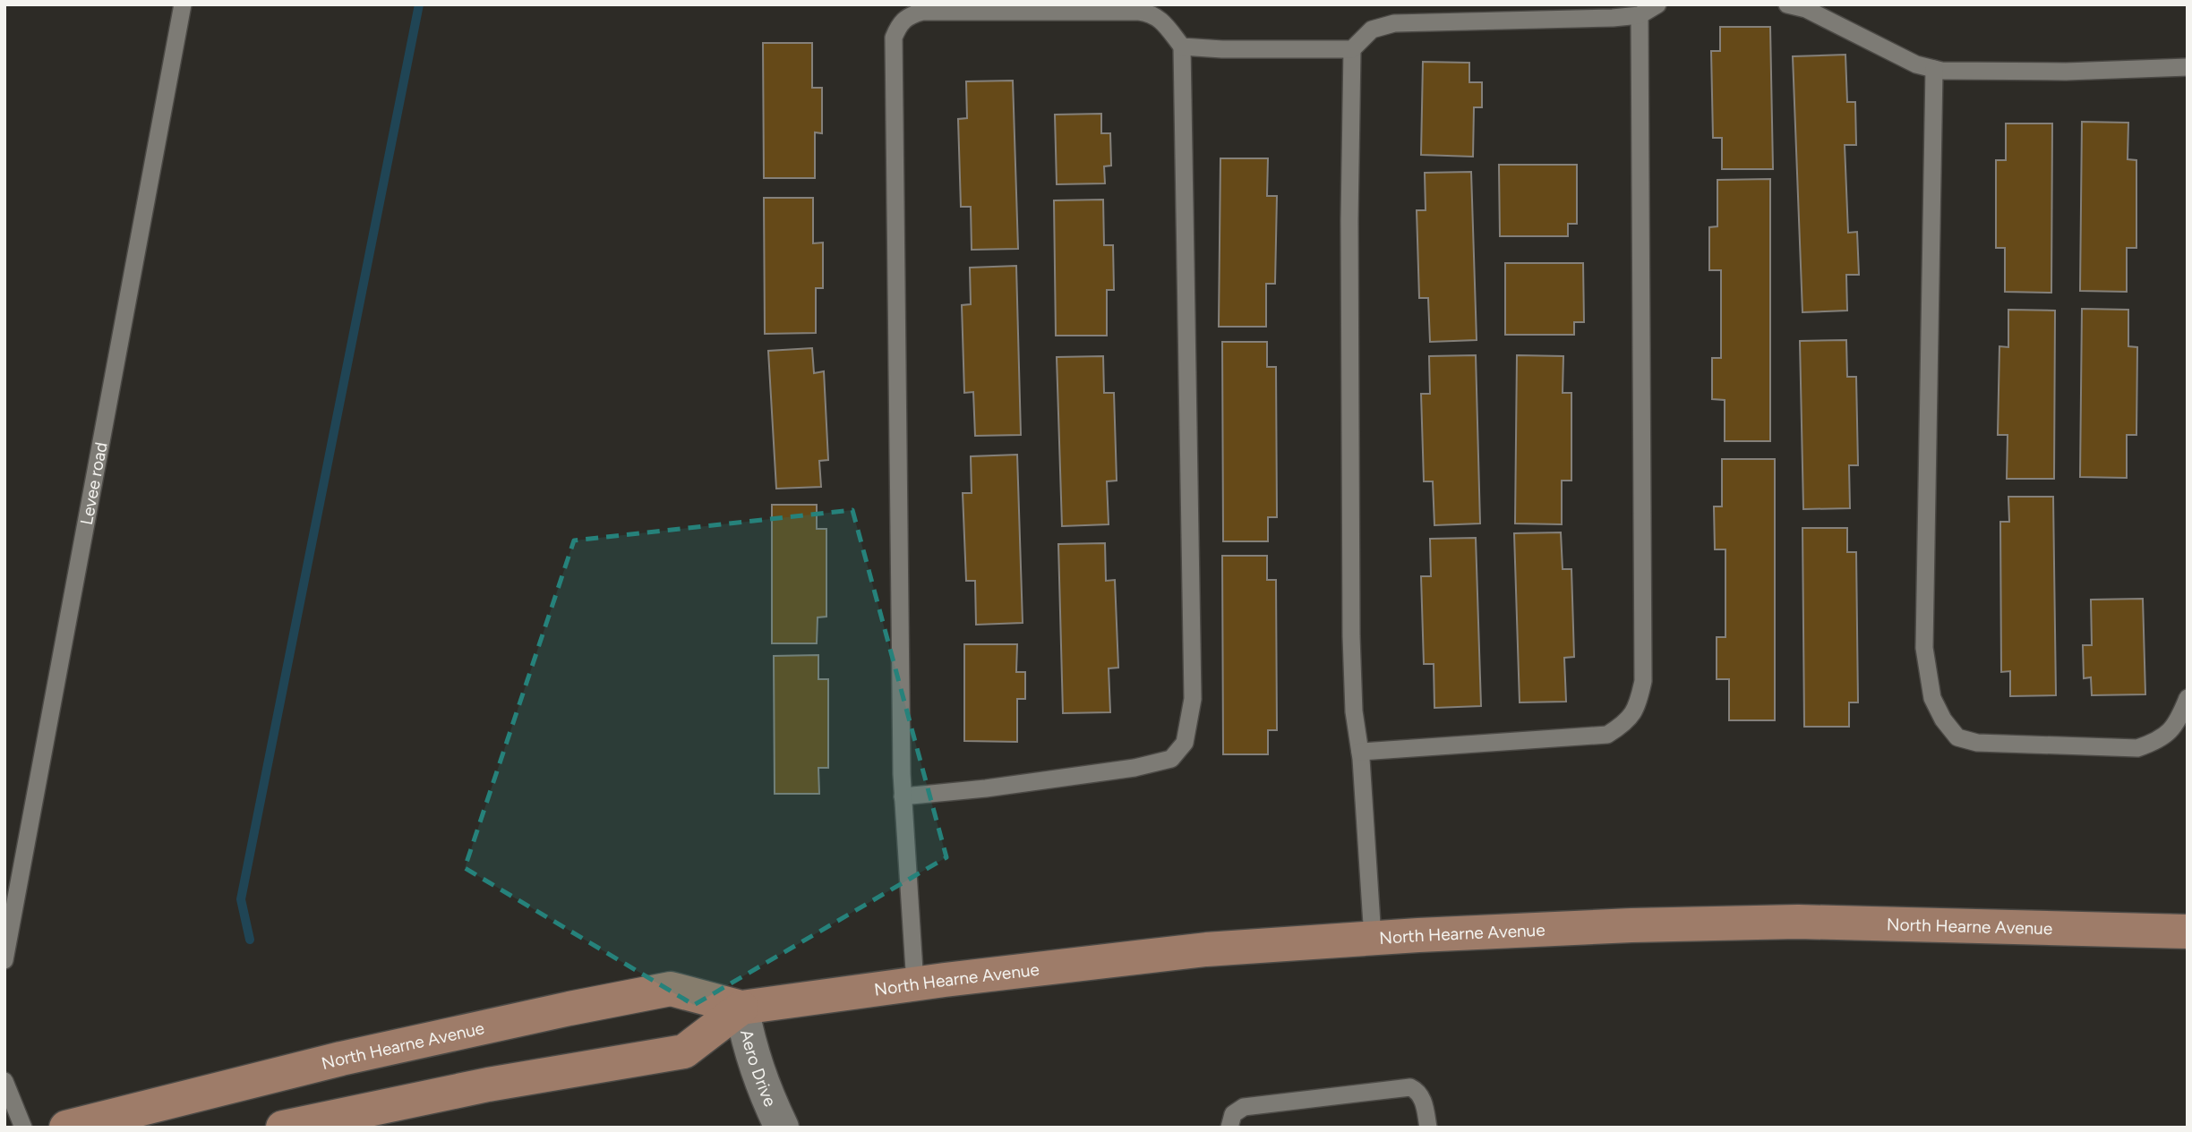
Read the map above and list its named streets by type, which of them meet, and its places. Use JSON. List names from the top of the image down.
{
  "streets": {
    "main road": ["North Hearne Avenue"],
    "street": ["Aero Drive"],
    "lane": ["Levee road"]
  },
  "crossings": [
    ["North Hearne Avenue", "Aero Drive"]
  ]
}
